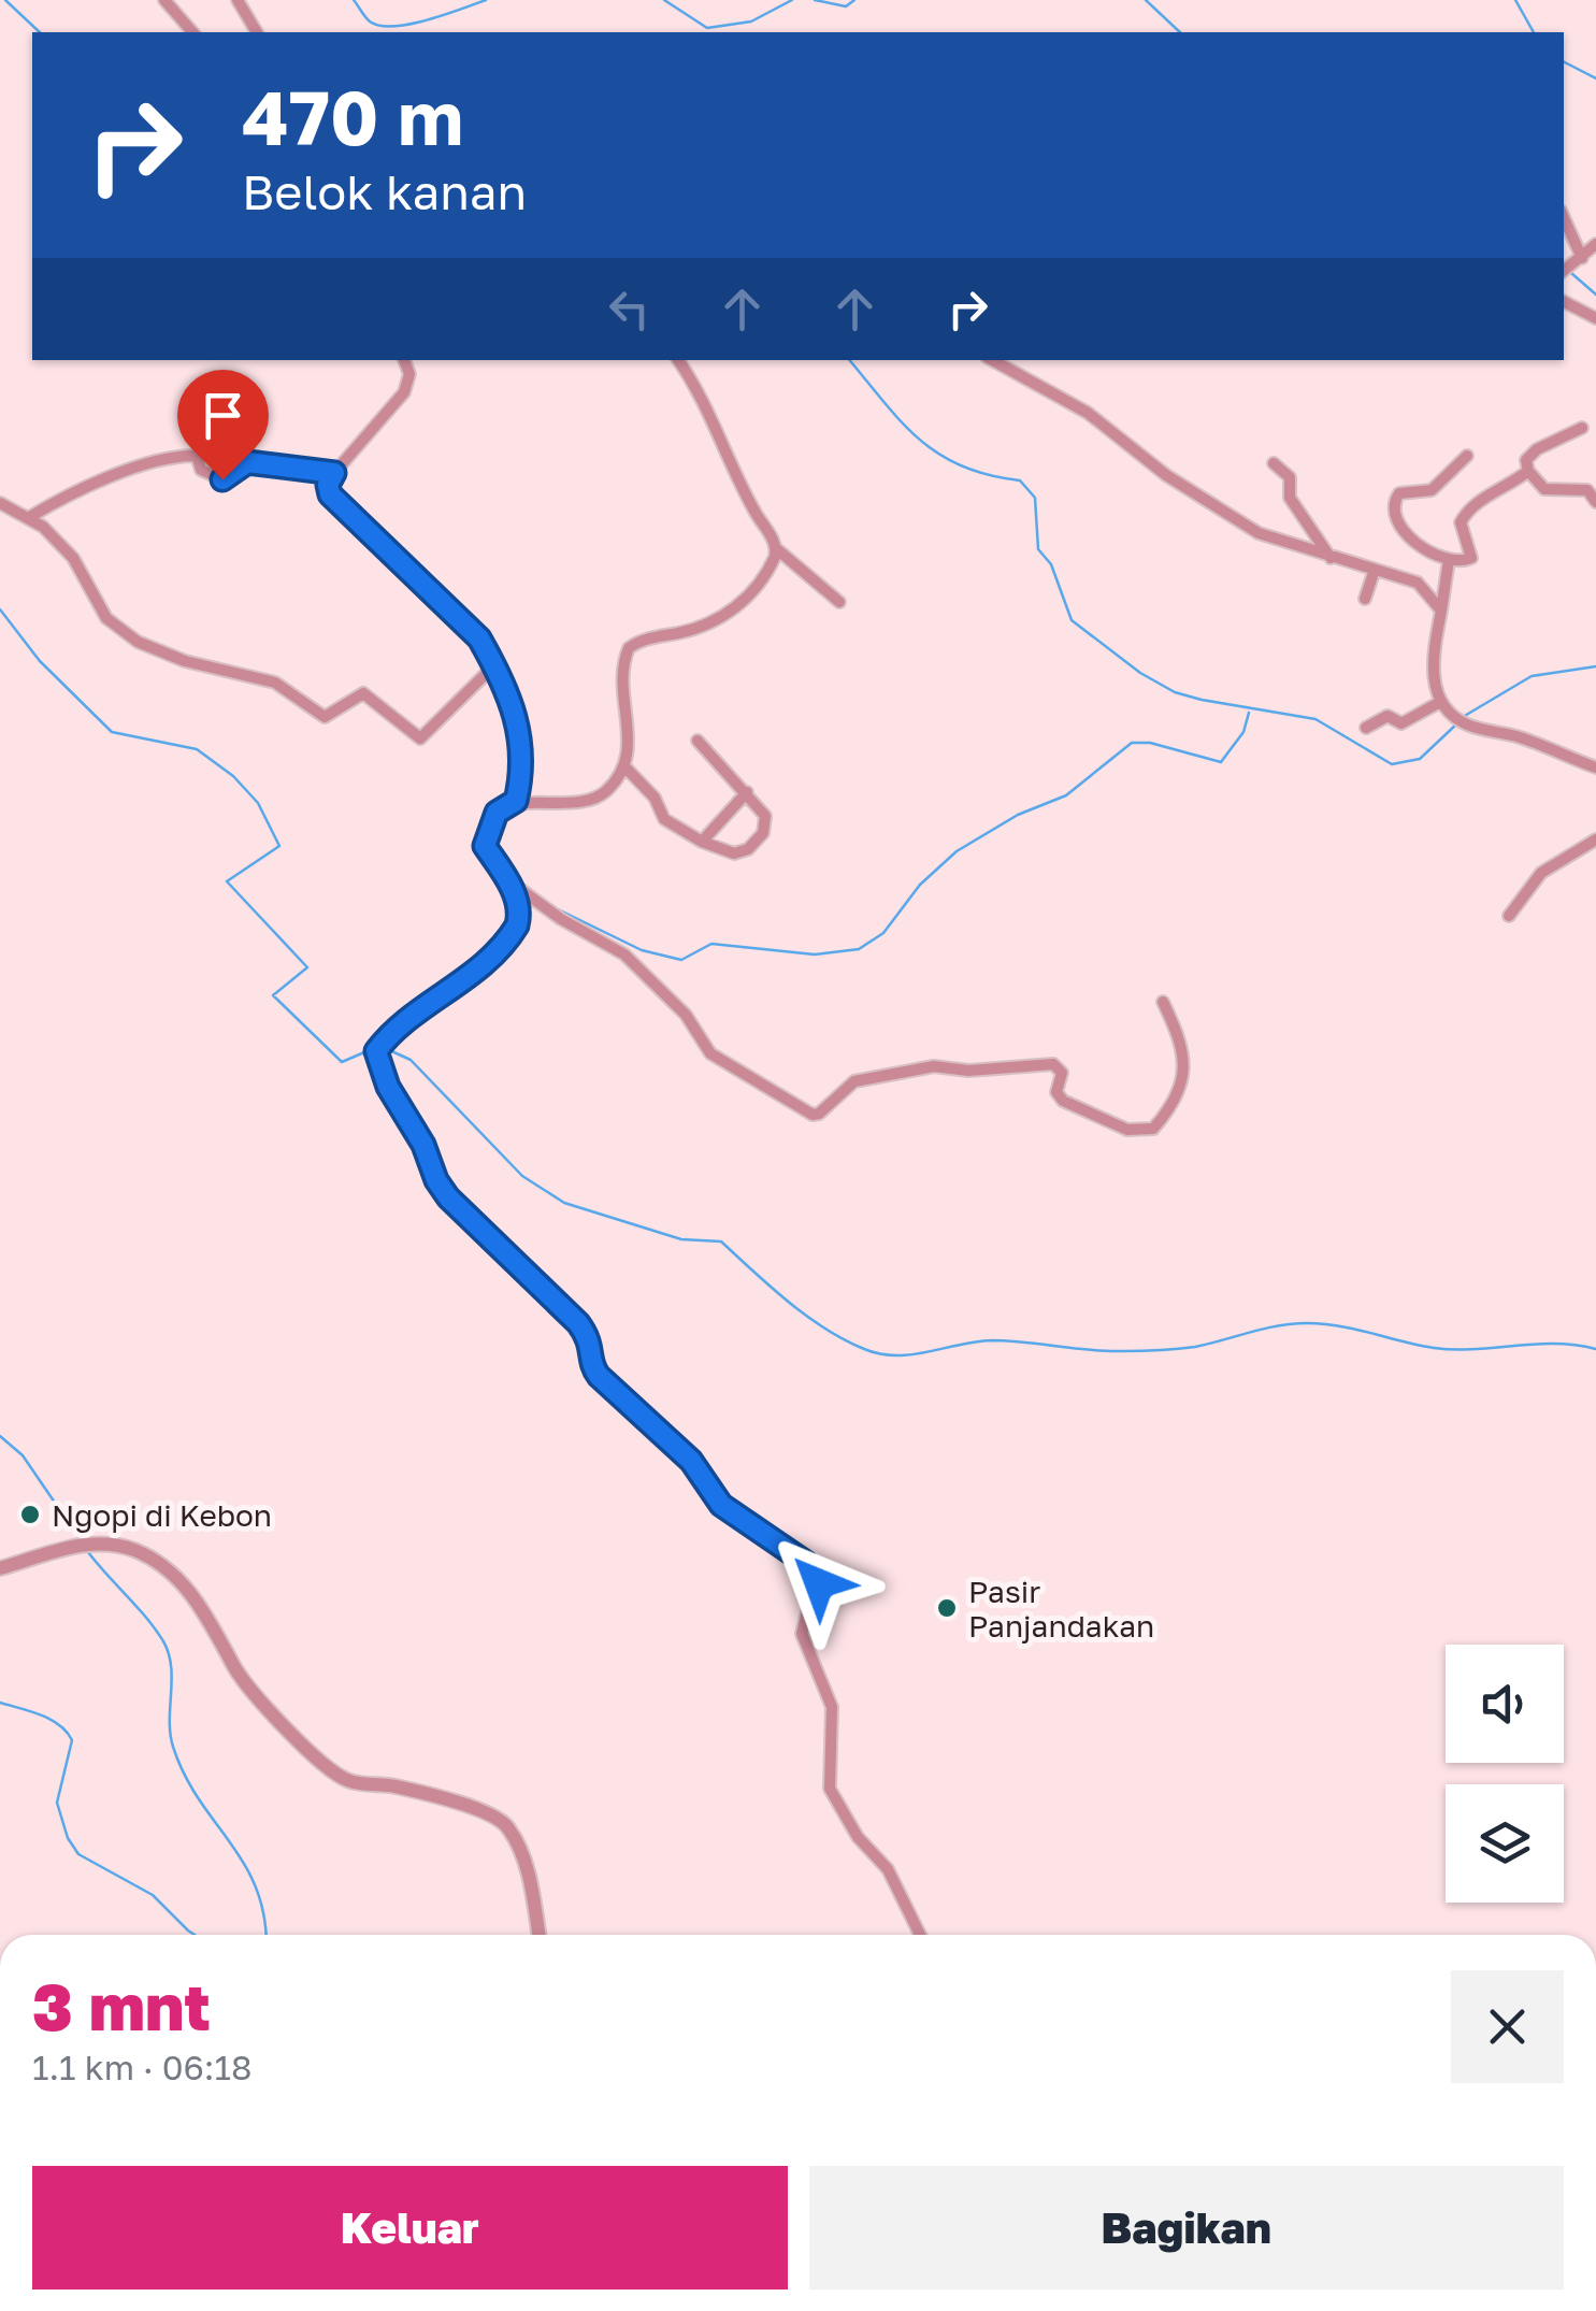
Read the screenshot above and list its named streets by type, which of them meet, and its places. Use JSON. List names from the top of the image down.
{
  "places": ["Ngopi di Kebon", "Pasir Panjandakan"],
  "page": {
    "turn": ["470 m", "Belok kanan"],
    "heading": ["3 mnt", "1.1 km · 06:18"],
    "buttons": ["Keluar", "Bagikan"]
  }
}
